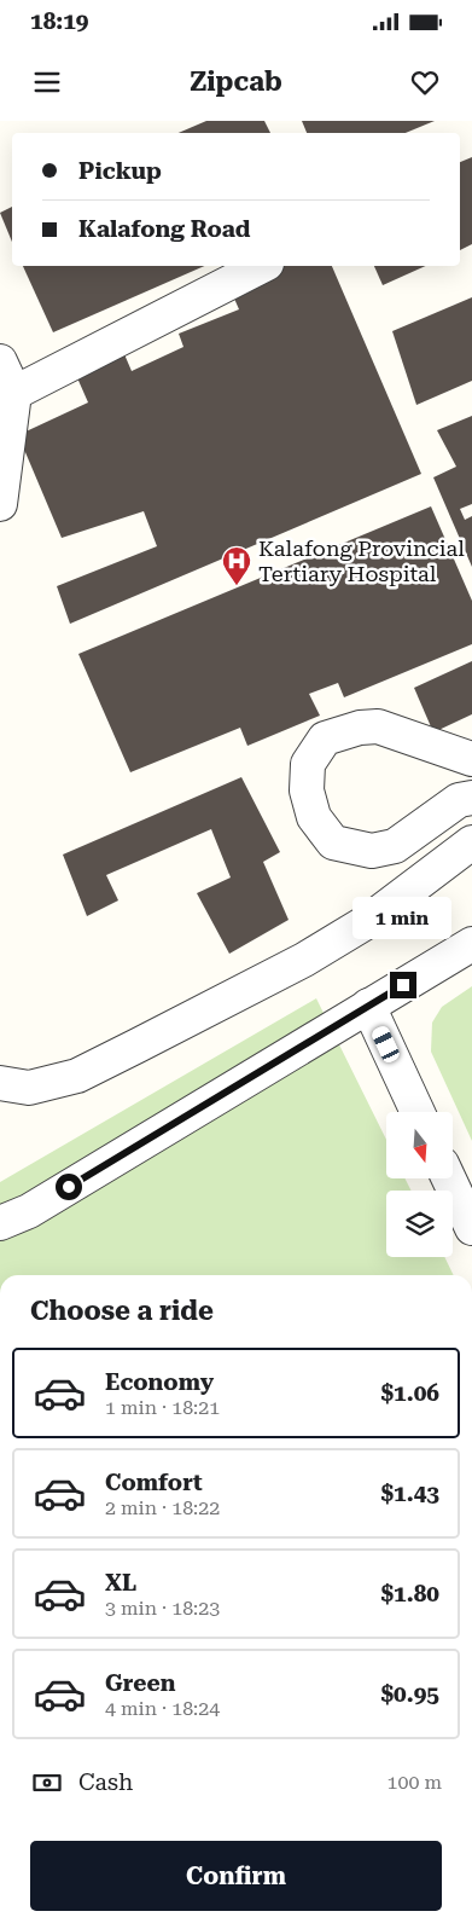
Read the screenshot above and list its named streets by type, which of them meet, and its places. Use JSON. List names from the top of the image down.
{
  "places": {
    "hospital": ["Kalafong Provincial Tertiary Hospital"]
  },
  "north": "bottom",
  "page": {
    "status": "18:19",
    "header": "Zipcab",
    "banner": ["Pickup", "Kalafong Road"],
    "bubble": "1 min",
    "heading": "Choose a ride",
    "list": [
      {
        "name": "Economy",
        "note": "1 min · 18:21",
        "value": "$1.06"
      },
      {
        "name": "Comfort",
        "note": "2 min · 18:22",
        "value": "$1.43"
      },
      {
        "name": "XL",
        "note": "3 min · 18:23",
        "value": "$1.80"
      },
      {
        "name": "Green",
        "note": "4 min · 18:24",
        "value": "$0.95"
      }
    ],
    "pay": ["Cash", "100 m"],
    "buttons": "Confirm"
  }
}
